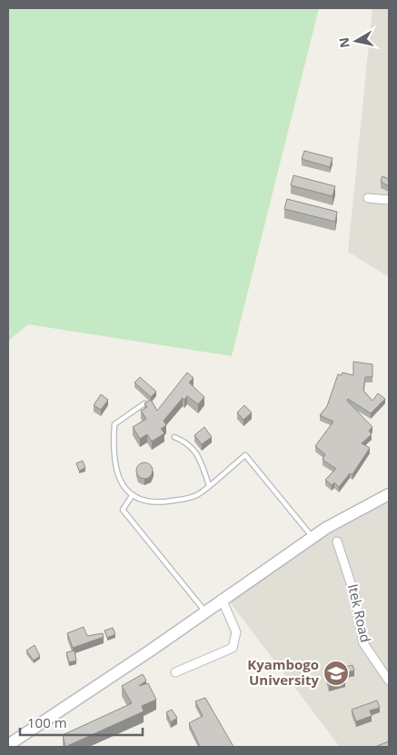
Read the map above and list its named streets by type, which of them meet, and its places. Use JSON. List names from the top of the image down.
{
  "streets": {
    "street": ["Itek Road"]
  },
  "places": {
    "school or university": ["Kyambogo University"]
  },
  "scale_bar": "100 m",
  "north": "left"
}
